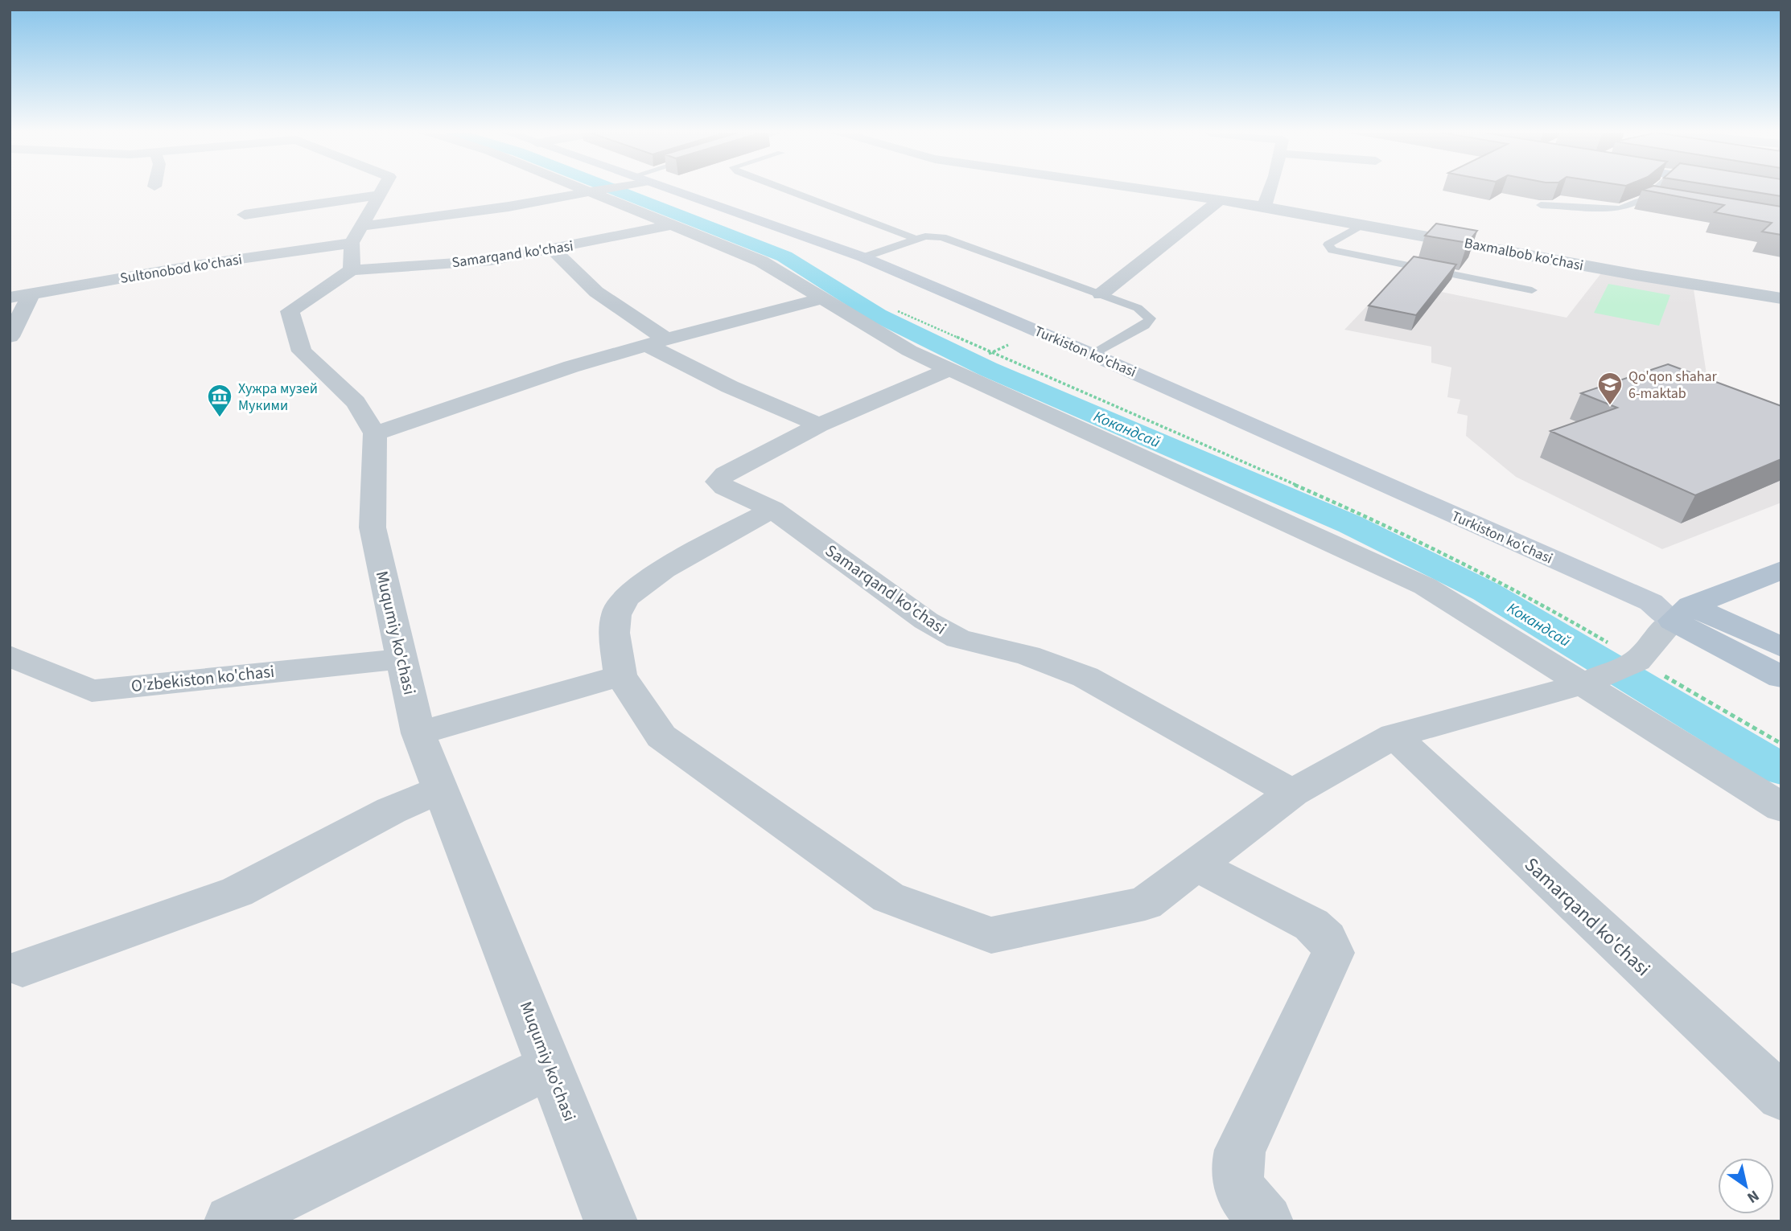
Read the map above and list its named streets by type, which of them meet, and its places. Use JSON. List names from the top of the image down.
{
  "streets": {
    "main road": ["Turkiston ko'chasi"],
    "street": [
      "Samarqand ko'chasi",
      "Baxmalbob ko'chasi",
      "Sultonobod ko'chasi",
      "Muqumiy ko'chasi",
      "O'zbekiston ko'chasi"
    ]
  },
  "crossings": [
    ["Samarqand ko'chasi", "Sultonobod ko'chasi"],
    ["Muqumiy ko'chasi", "O'zbekiston ko'chasi"]
  ],
  "water": ["Кокандсай"],
  "places": {
    "school or university": ["Qo'qon shahar 6-maktab"],
    "museum": ["Хужра музей Мукими"]
  },
  "north": "bottom right"
}
